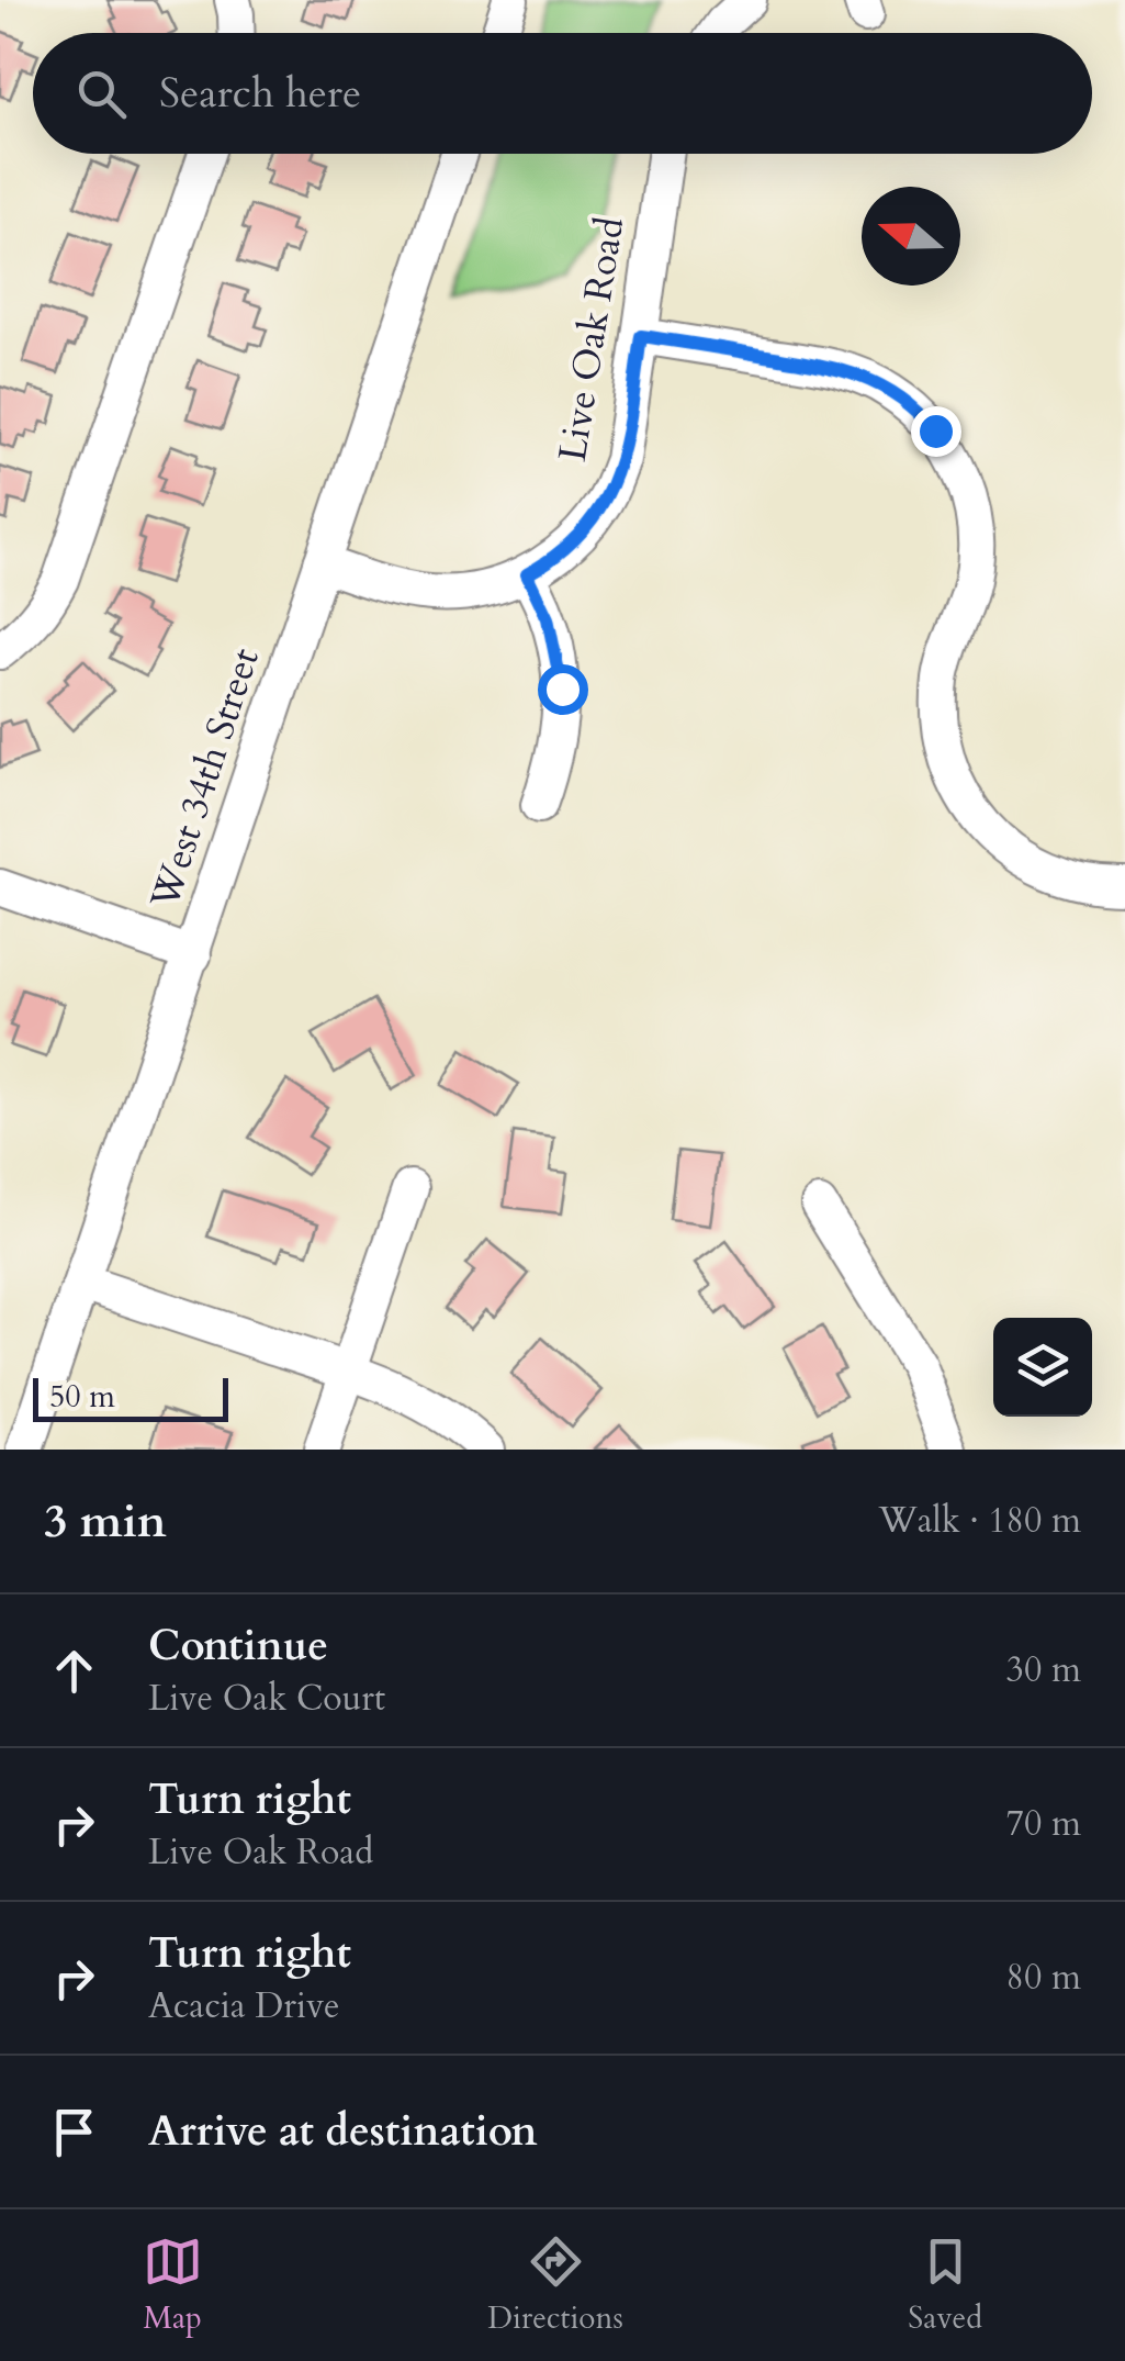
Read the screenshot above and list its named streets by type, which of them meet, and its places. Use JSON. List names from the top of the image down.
{
  "streets": {
    "street": ["Live Oak Road", "West 34th Street"]
  },
  "crossings": [
    ["Live Oak Road", "West 34th Street"]
  ],
  "scale_bar": "50 m",
  "north": "left",
  "page": {
    "search": "Search here",
    "scale": "50 m",
    "heading": ["3 min", "Walk · 180 m"],
    "list": [
      ["Continue", "Live Oak Court", "30 m"],
      ["Turn right", "Live Oak Road", "70 m"],
      ["Turn right", "Acacia Drive", "80 m"],
      "Arrive at destination"
    ],
    "nav": ["Map", "Directions", "Saved"]
  }
}
